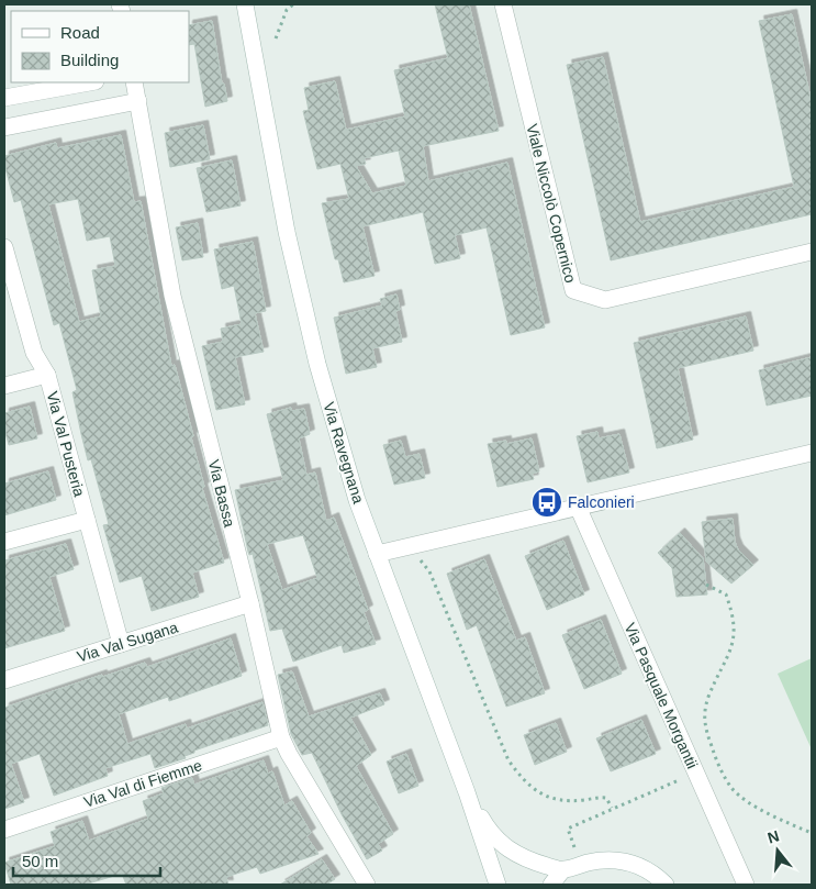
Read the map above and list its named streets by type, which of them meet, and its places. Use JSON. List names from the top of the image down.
{
  "streets": {
    "street": [
      "Viale Niccolò Copernico",
      "Via Val Pusteria",
      "Via Ravegnana",
      "Via Bassa",
      "Via Val Sugana",
      "Via Pasquale Morgantii",
      "Via Val di Fiemme"
    ]
  },
  "crossings": [
    ["Via Val Pusteria", "Via Val Sugana"],
    ["Via Bassa", "Via Val Sugana"],
    ["Via Bassa", "Via Val di Fiemme"]
  ],
  "places": {
    "bus stop": ["Falconieri"]
  },
  "legend": ["Road", "Building"],
  "scale_bar": "50 m",
  "north": "top"
}
